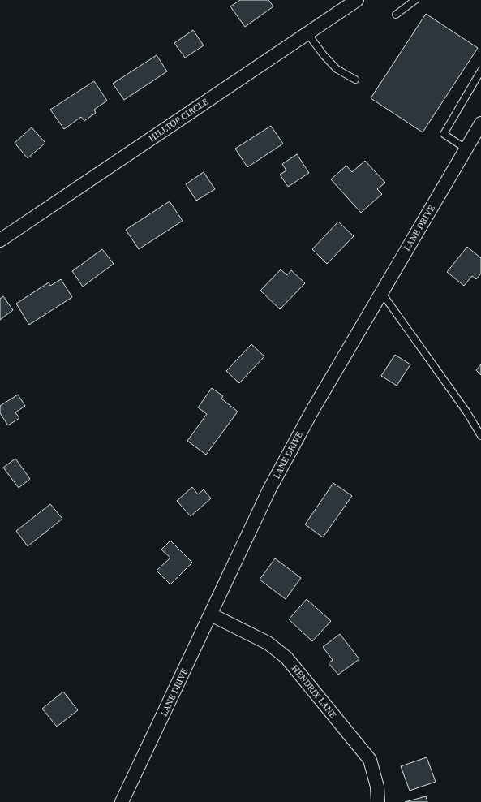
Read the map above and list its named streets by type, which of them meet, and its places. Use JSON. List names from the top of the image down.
{
  "streets": {
    "street": ["HILLTOP CIRCLE", "LANE DRIVE", "HENDRIX LANE"]
  },
  "crossings": [
    ["LANE DRIVE", "HENDRIX LANE"]
  ]
}
